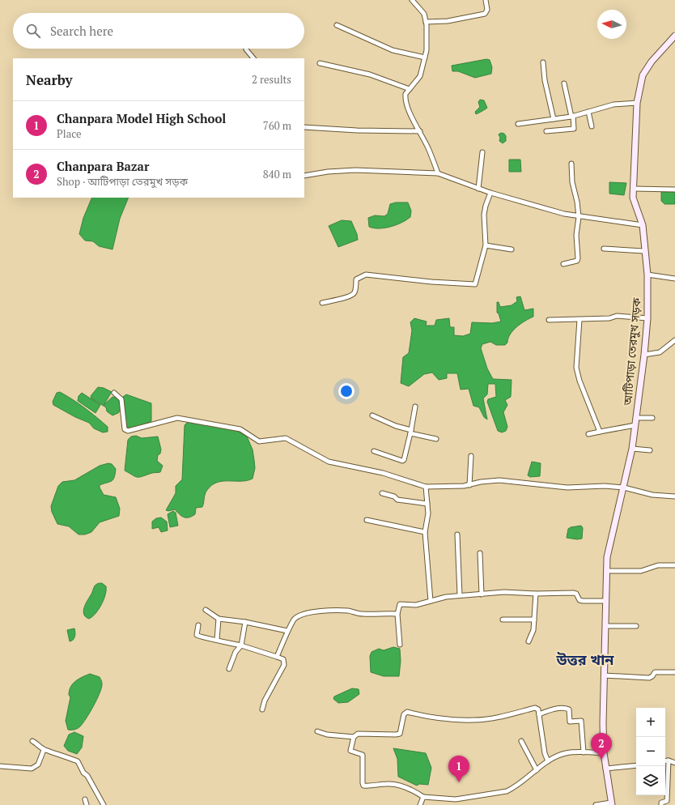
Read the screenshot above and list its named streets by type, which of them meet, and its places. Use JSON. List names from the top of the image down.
{
  "streets": {
    "main road": ["আটিপাড়া তেরমুখ সড়ক"]
  },
  "districts": ["উত্তর খান"],
  "north": "left",
  "page": {
    "search": "Search here",
    "heading": ["Nearby", "2 results"],
    "list": [
      {
        "mark": "1",
        "name": "Chanpara Model High School",
        "note": "Place",
        "value": "760 m"
      },
      {
        "mark": "2",
        "name": "Chanpara Bazar",
        "note": "Shop · আটিপাড়া তেরমুখ সড়ক",
        "value": "840 m"
      }
    ],
    "map_buttons": ["+", "−"],
    "pins": ["2", "1"]
  }
}
